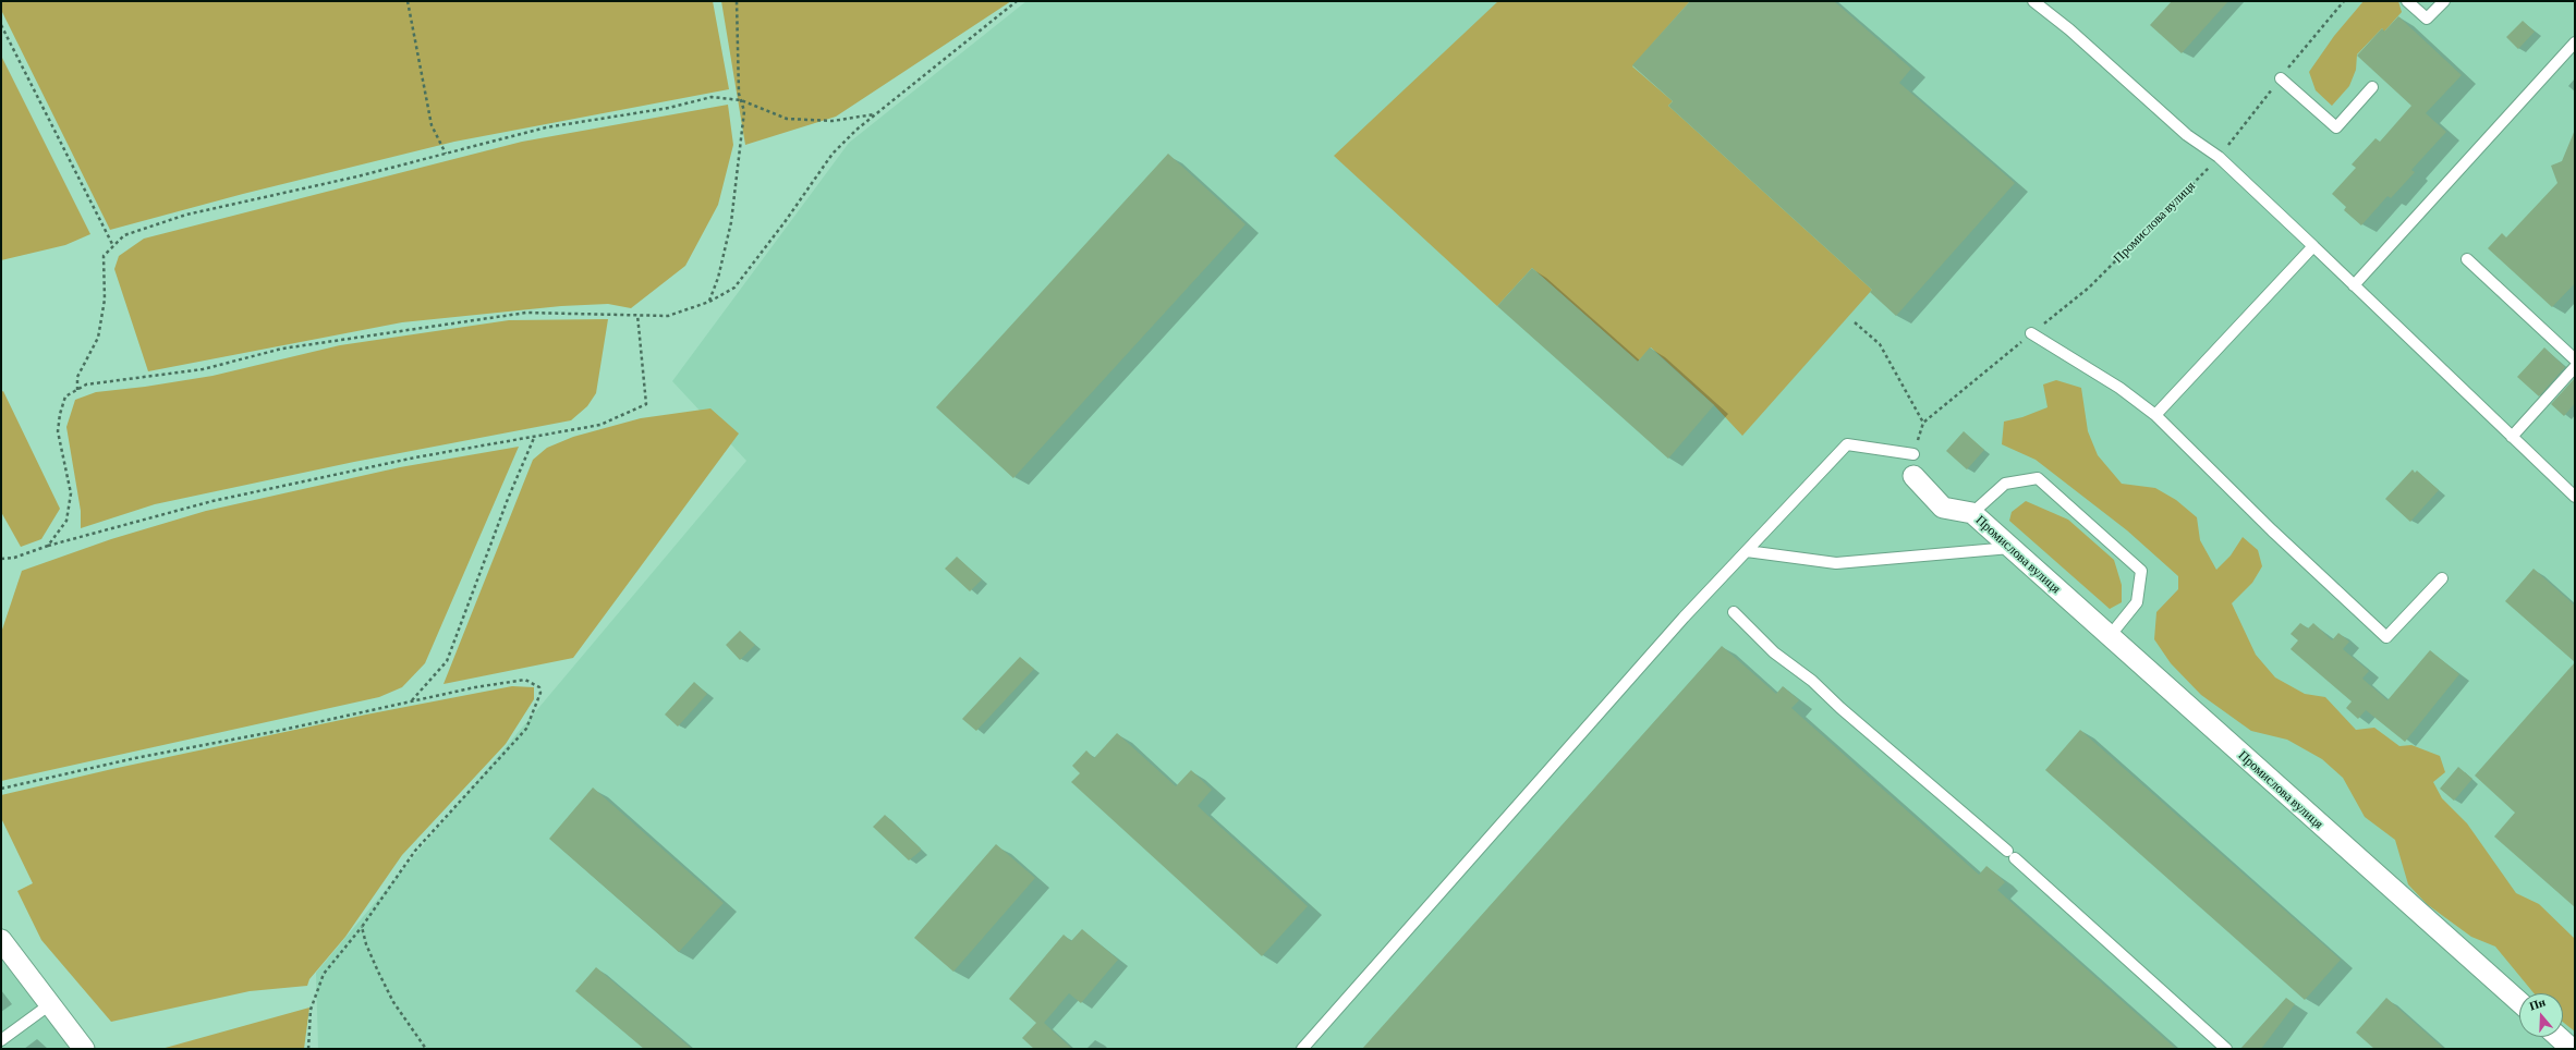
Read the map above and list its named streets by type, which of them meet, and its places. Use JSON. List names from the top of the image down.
{
  "streets": {
    "street": ["Промислова вулиця"]
  },
  "north": "top"
}
